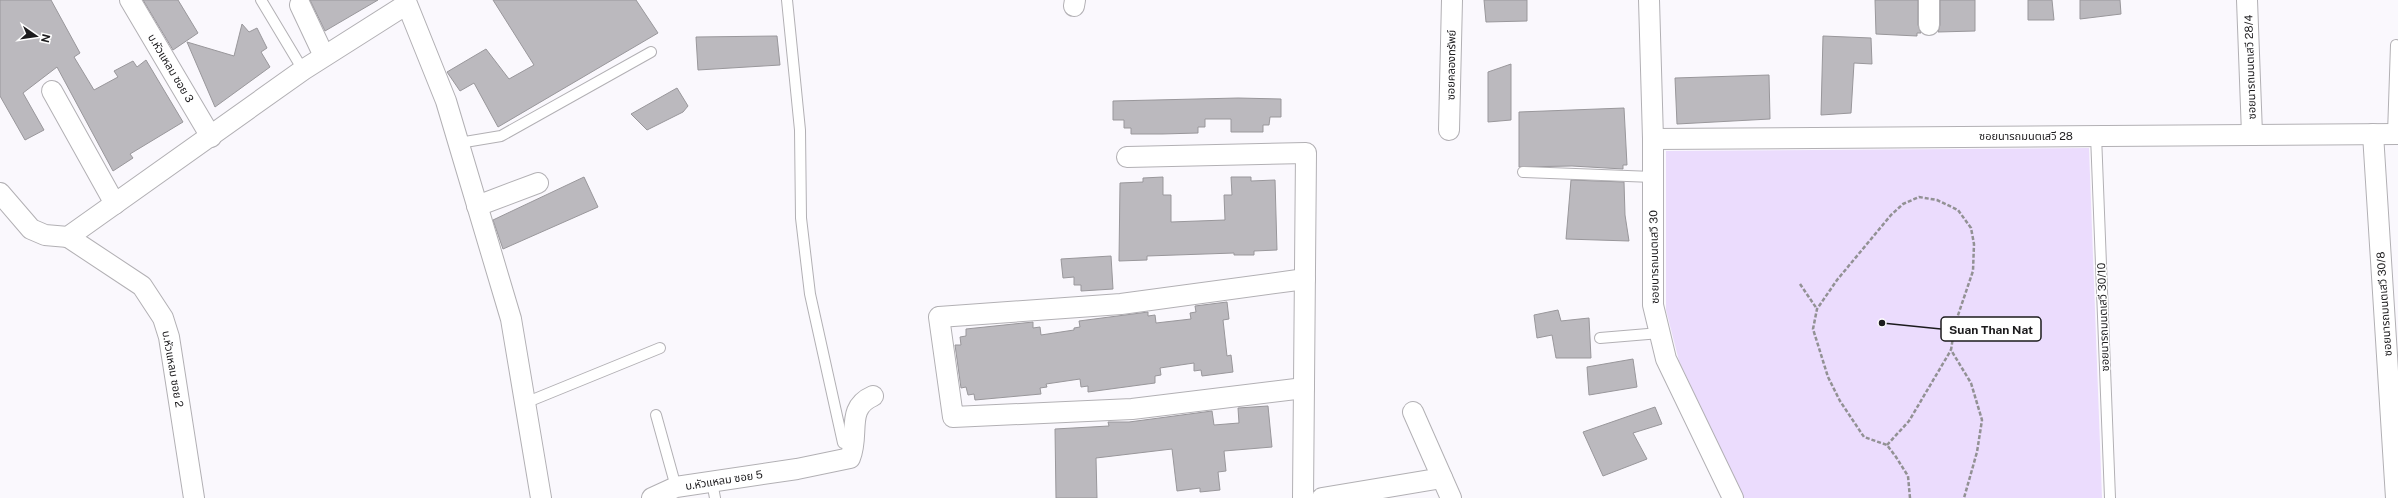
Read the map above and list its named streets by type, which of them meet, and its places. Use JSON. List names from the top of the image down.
{
  "streets": {
    "street": [
      "ซอยคลองทรัพย์",
      "ซอยนารถมนตเสวี 28/4",
      "บ.หัวแหลม ซอย 3",
      "ซอยนารถมนตเสวี 28",
      "ซอยนารถมนตเสวี 30",
      "ซอยนารถมนตเสวี 30/8",
      "บ.หัวแหลม ซอย 2",
      "บ.หัวแหลม ซอย 5"
    ],
    "lane": ["ซอยนารถมนตเสวี 30/10"]
  },
  "crossings": [
    ["ซอยนารถมนตเสวี 28/4", "ซอยนารถมนตเสวี 28"],
    ["ซอยนารถมนตเสวี 28", "ซอยนารถมนตเสวี 30"],
    ["ซอยนารถมนตเสวี 28", "ซอยนารถมนตเสวี 30/8"],
    ["ซอยนารถมนตเสวี 28", "ซอยนารถมนตเสวี 30/10"]
  ],
  "places": ["Suan Than Nat"],
  "north": "right"
}
